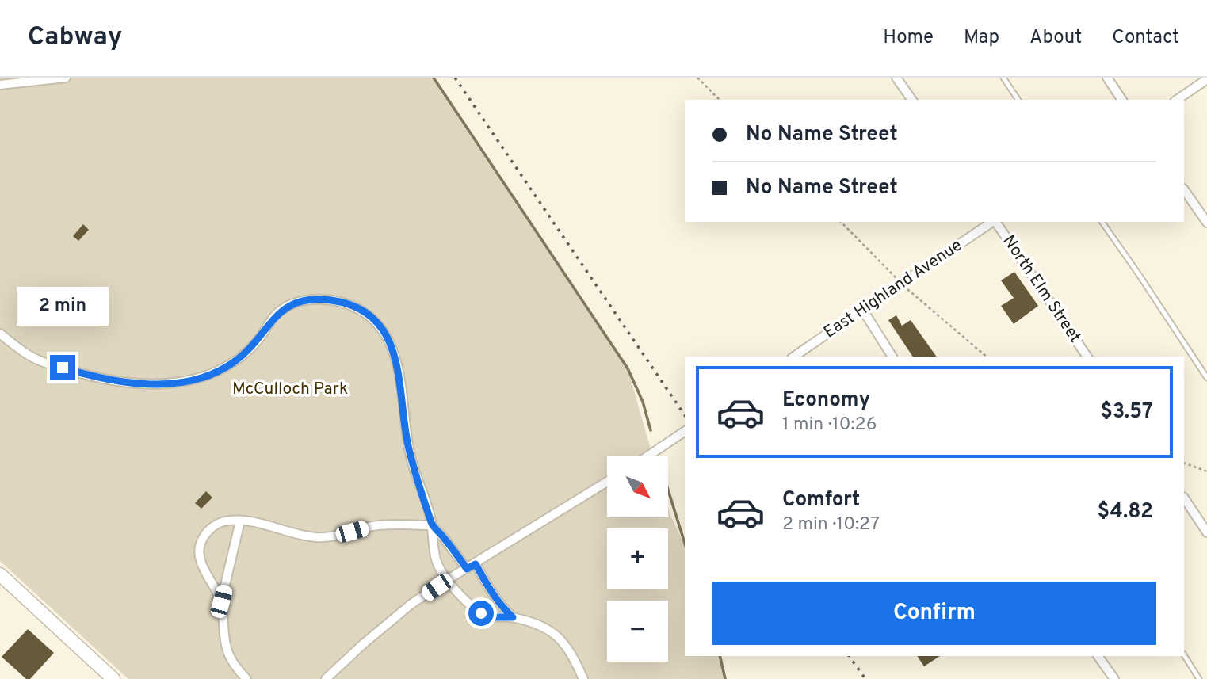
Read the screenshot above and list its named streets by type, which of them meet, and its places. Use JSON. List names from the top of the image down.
{
  "streets": {
    "street": ["East Highland Avenue", "North Elm Street"]
  },
  "parks": ["McCulloch Park"],
  "north": "bottom right",
  "page": {
    "header": "Cabway",
    "nav": [
      "Home",
      "Map",
      "About",
      "Contact"
    ],
    "banner": ["No Name Street", "No Name Street"],
    "bubble": "2 min",
    "list": [
      {
        "name": "Economy",
        "note": "1 min · 10:26",
        "value": "$3.57"
      },
      {
        "name": "Comfort",
        "note": "2 min · 10:27",
        "value": "$4.82"
      }
    ],
    "map_buttons": ["+", "−"],
    "buttons": "Confirm"
  }
}
